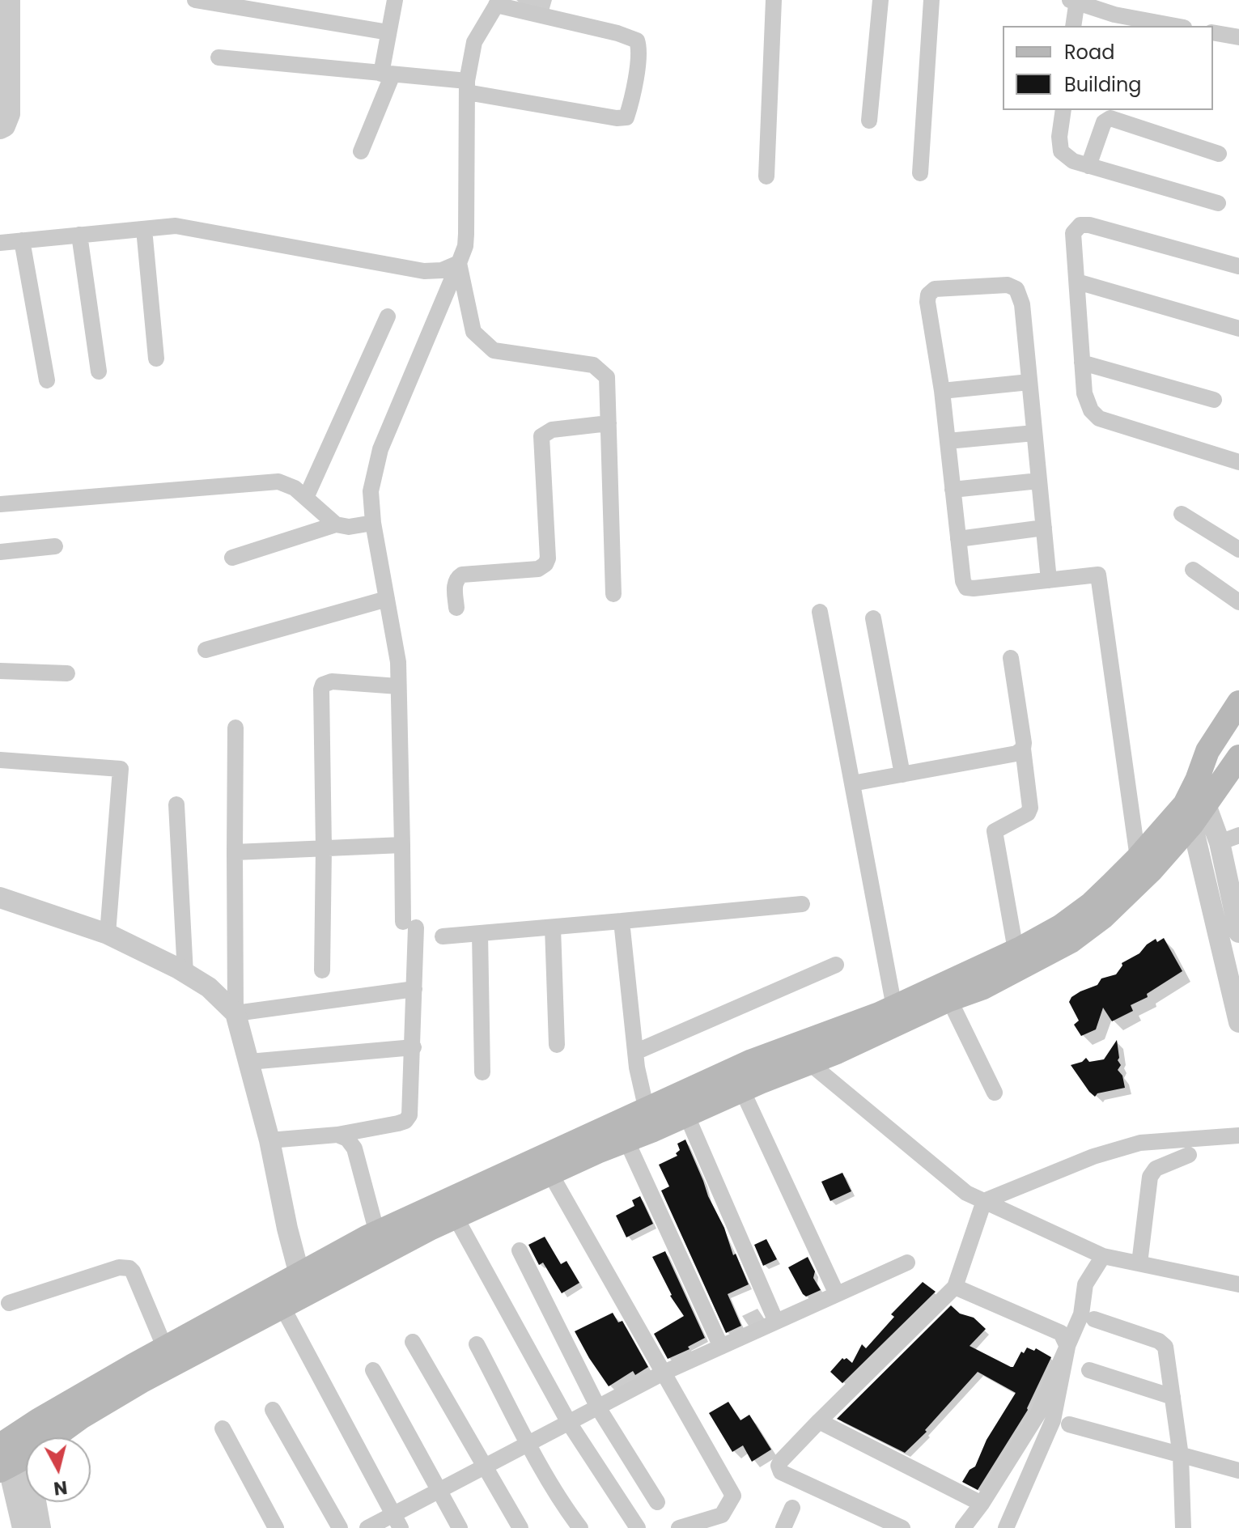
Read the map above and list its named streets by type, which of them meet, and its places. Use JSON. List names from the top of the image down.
{
  "legend": ["Road", "Building"],
  "north": "bottom"
}
